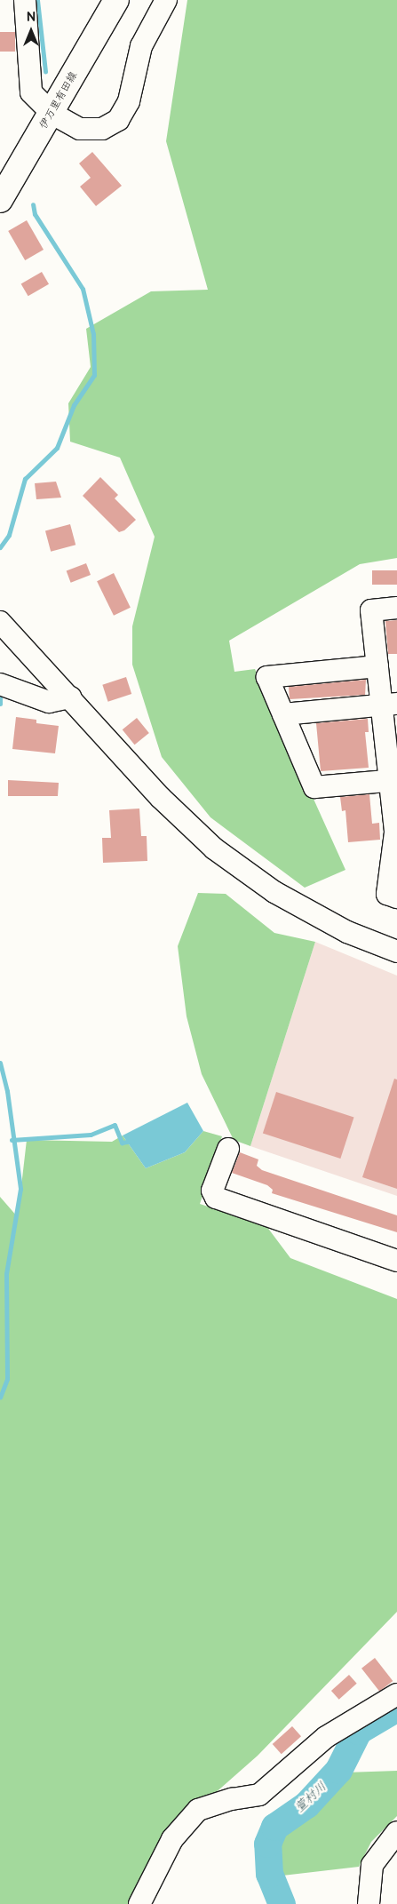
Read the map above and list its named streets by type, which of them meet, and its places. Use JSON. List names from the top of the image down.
{
  "streets": {
    "main road": ["伊万里有田線"]
  },
  "water": ["萱村川"],
  "north": "top"
}
